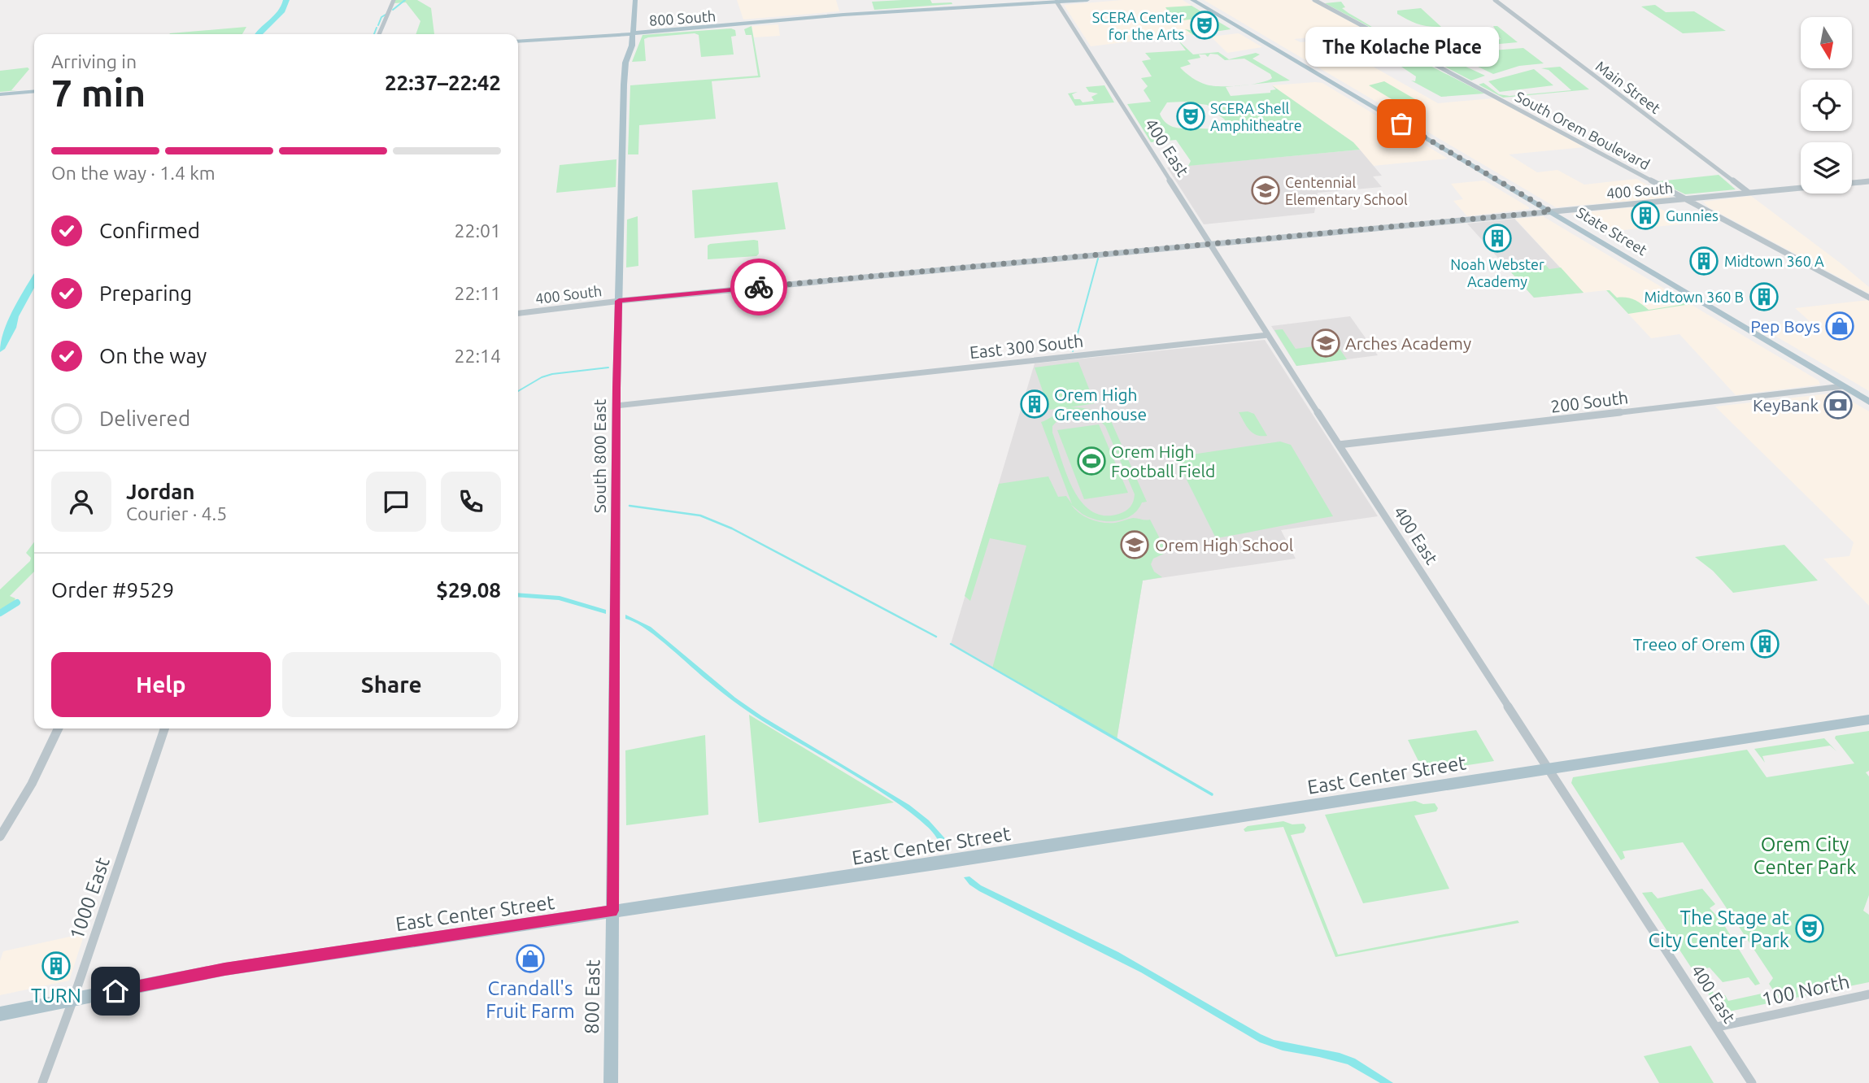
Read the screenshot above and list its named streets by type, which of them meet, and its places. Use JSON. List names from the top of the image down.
{
  "streets": {
    "main road": [
      "800 South",
      "State Street",
      "South 800 East",
      "East Center Street",
      "800 East"
    ],
    "street": [
      "Main Street",
      "South Orem Boulevard",
      "400 East",
      "400 South",
      "East 300 South",
      "200 South",
      "1000 East",
      "100 North"
    ]
  },
  "crossings": [
    ["800 South", "400 East"],
    ["800 South", "South 800 East"],
    ["Main Street", "400 South"],
    ["South Orem Boulevard", "400 South"],
    ["400 East", "400 South"],
    ["400 East", "East 300 South"],
    ["400 East", "200 South"],
    ["400 East", "East Center Street"],
    ["400 East", "100 North"],
    ["400 South", "State Street"],
    ["400 South", "South 800 East"],
    ["State Street", "200 South"],
    ["East 300 South", "South 800 East"],
    ["South 800 East", "East Center Street"],
    ["South 800 East", "800 East"],
    ["East Center Street", "1000 East"],
    ["East Center Street", "800 East"]
  ],
  "parks": ["Orem City Center Park"],
  "places": {
    "theatre": ["SCERA Center for the Arts", "SCERA Shell Amphitheatre", "The Stage at City Center Park"],
    "other": ["The Kolache Place"],
    "school or university": ["Centennial Elementary School", "Arches Academy", "Orem High School"],
    "building": [
      "Gunnies",
      "Noah Webster Academy",
      "Midtown 360 A",
      "Midtown 360 B",
      "Orem High Greenhouse",
      "Treeo of Orem",
      "TURN"
    ],
    "shop": ["Pep Boys", "Crandall's Fruit Farm"],
    "bank": ["KeyBank"],
    "sports": ["Orem High Football Field"]
  },
  "north": "bottom",
  "page": {
    "bubble": "The Kolache Place",
    "heading": ["7 min", "Arriving in", "22:37–22:42"],
    "panel": [
      "Jordan",
      "Courier · 4.5",
      "Order #9529",
      "$29.08"
    ],
    "bar": "On the way · 1.4 km",
    "list": [
      ["Confirmed", "22:01"],
      ["Preparing", "22:11"],
      ["On the way", "22:14"],
      "Delivered"
    ],
    "buttons": ["Help", "Share"]
  }
}
